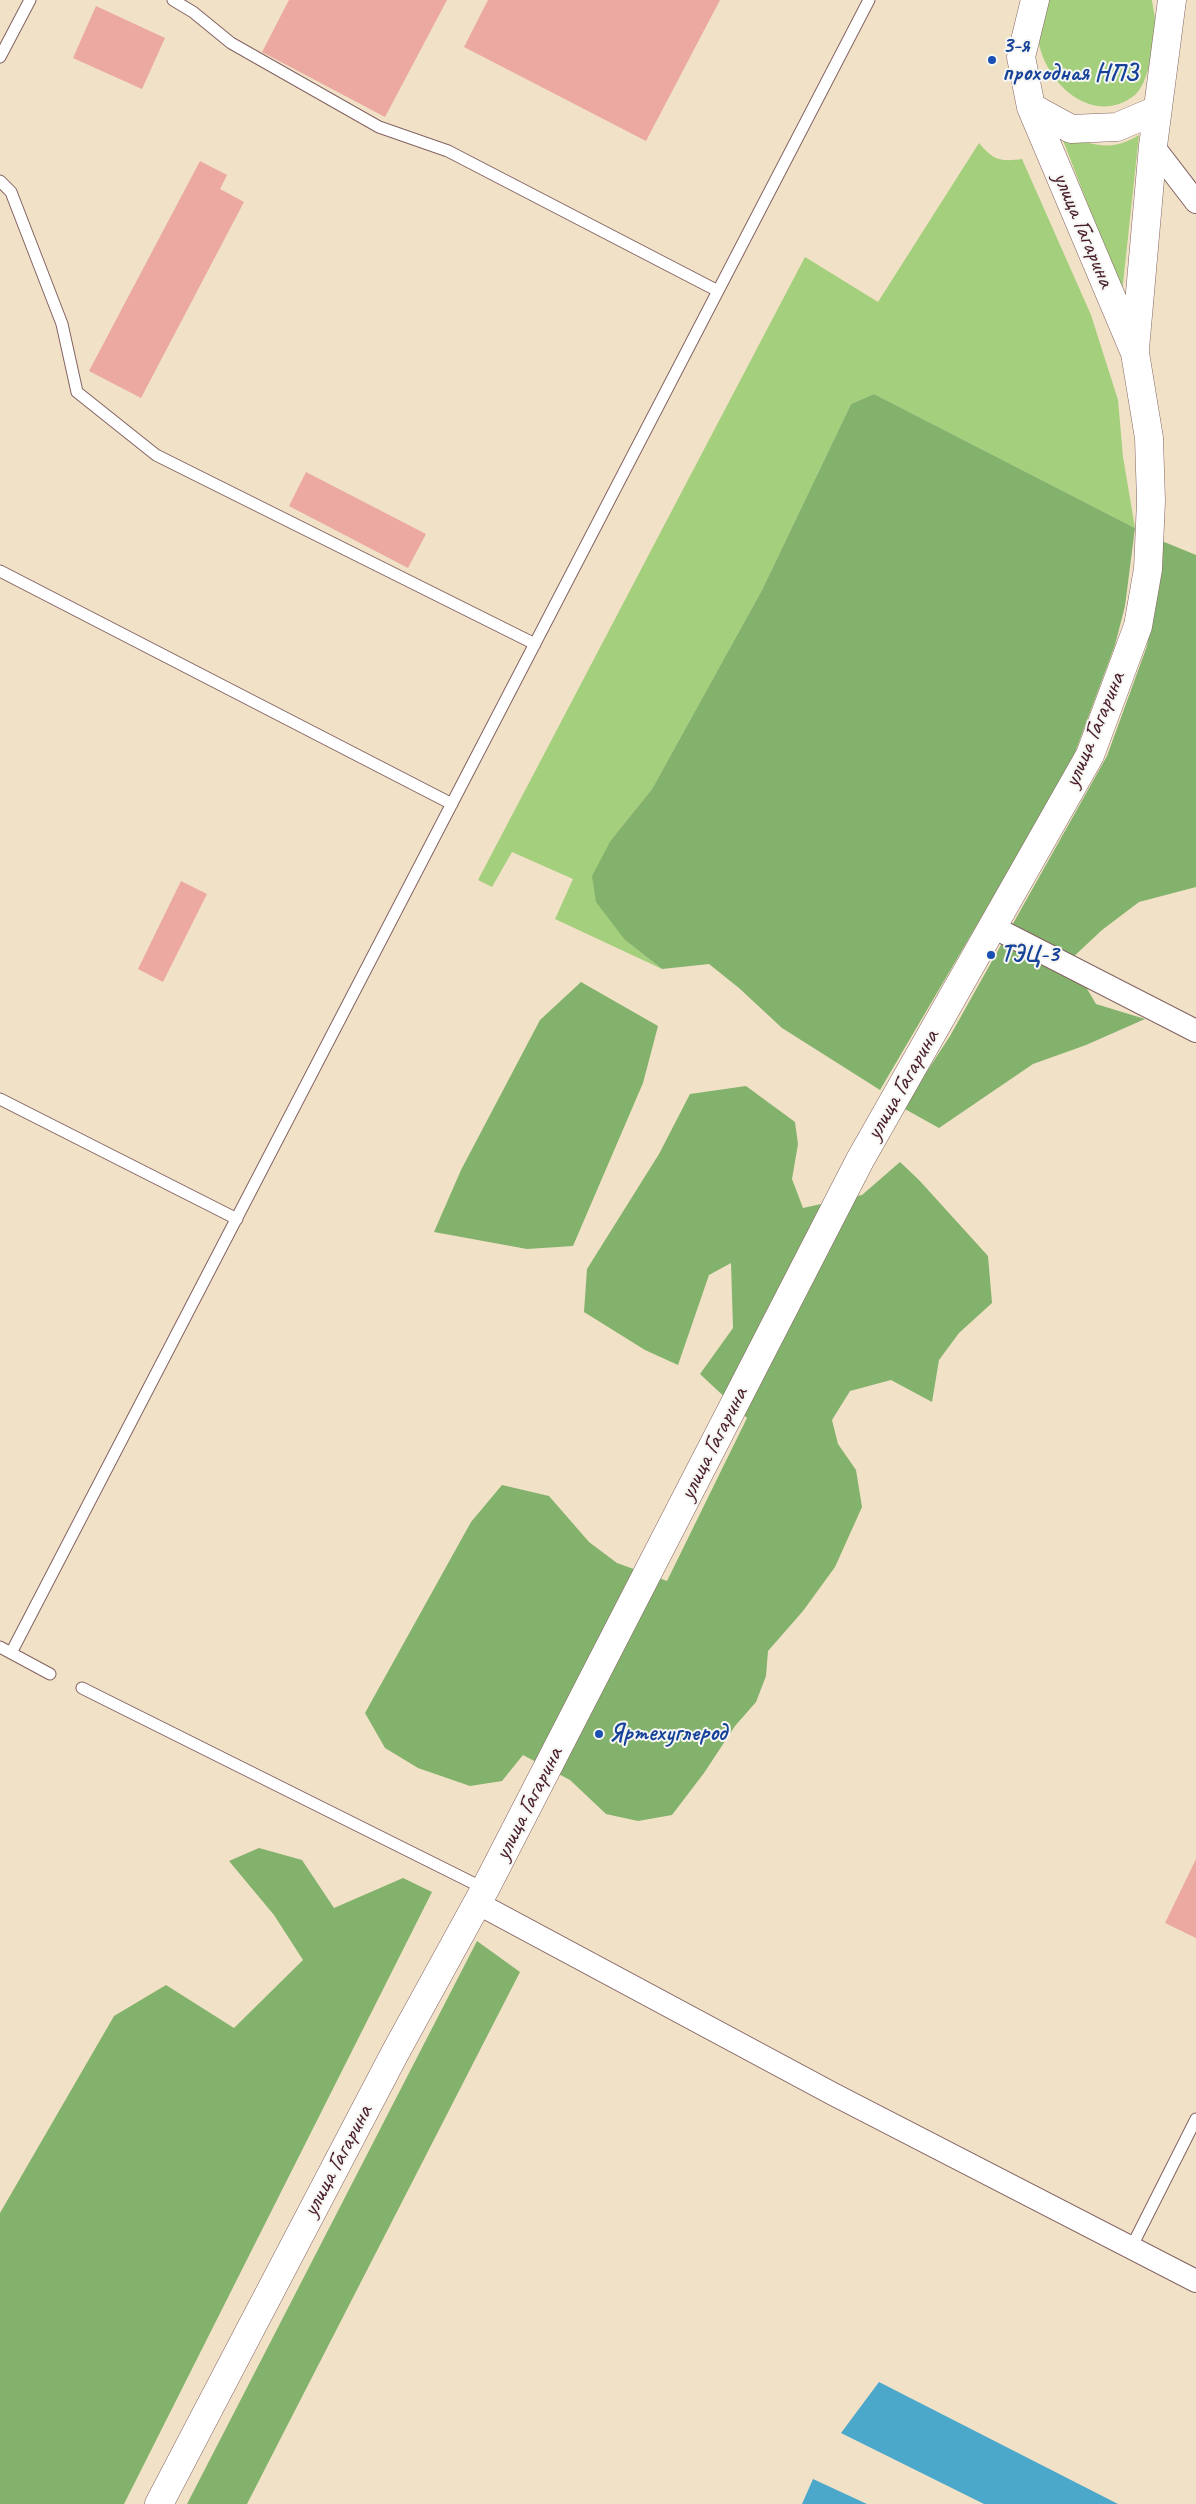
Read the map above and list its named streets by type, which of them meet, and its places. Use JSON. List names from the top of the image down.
{
  "streets": {
    "main road": ["улица Гагарина"]
  },
  "places": ["3-я проходная НПЗ", "ТЭЦ-3", "Яртехуглерод"]
}
